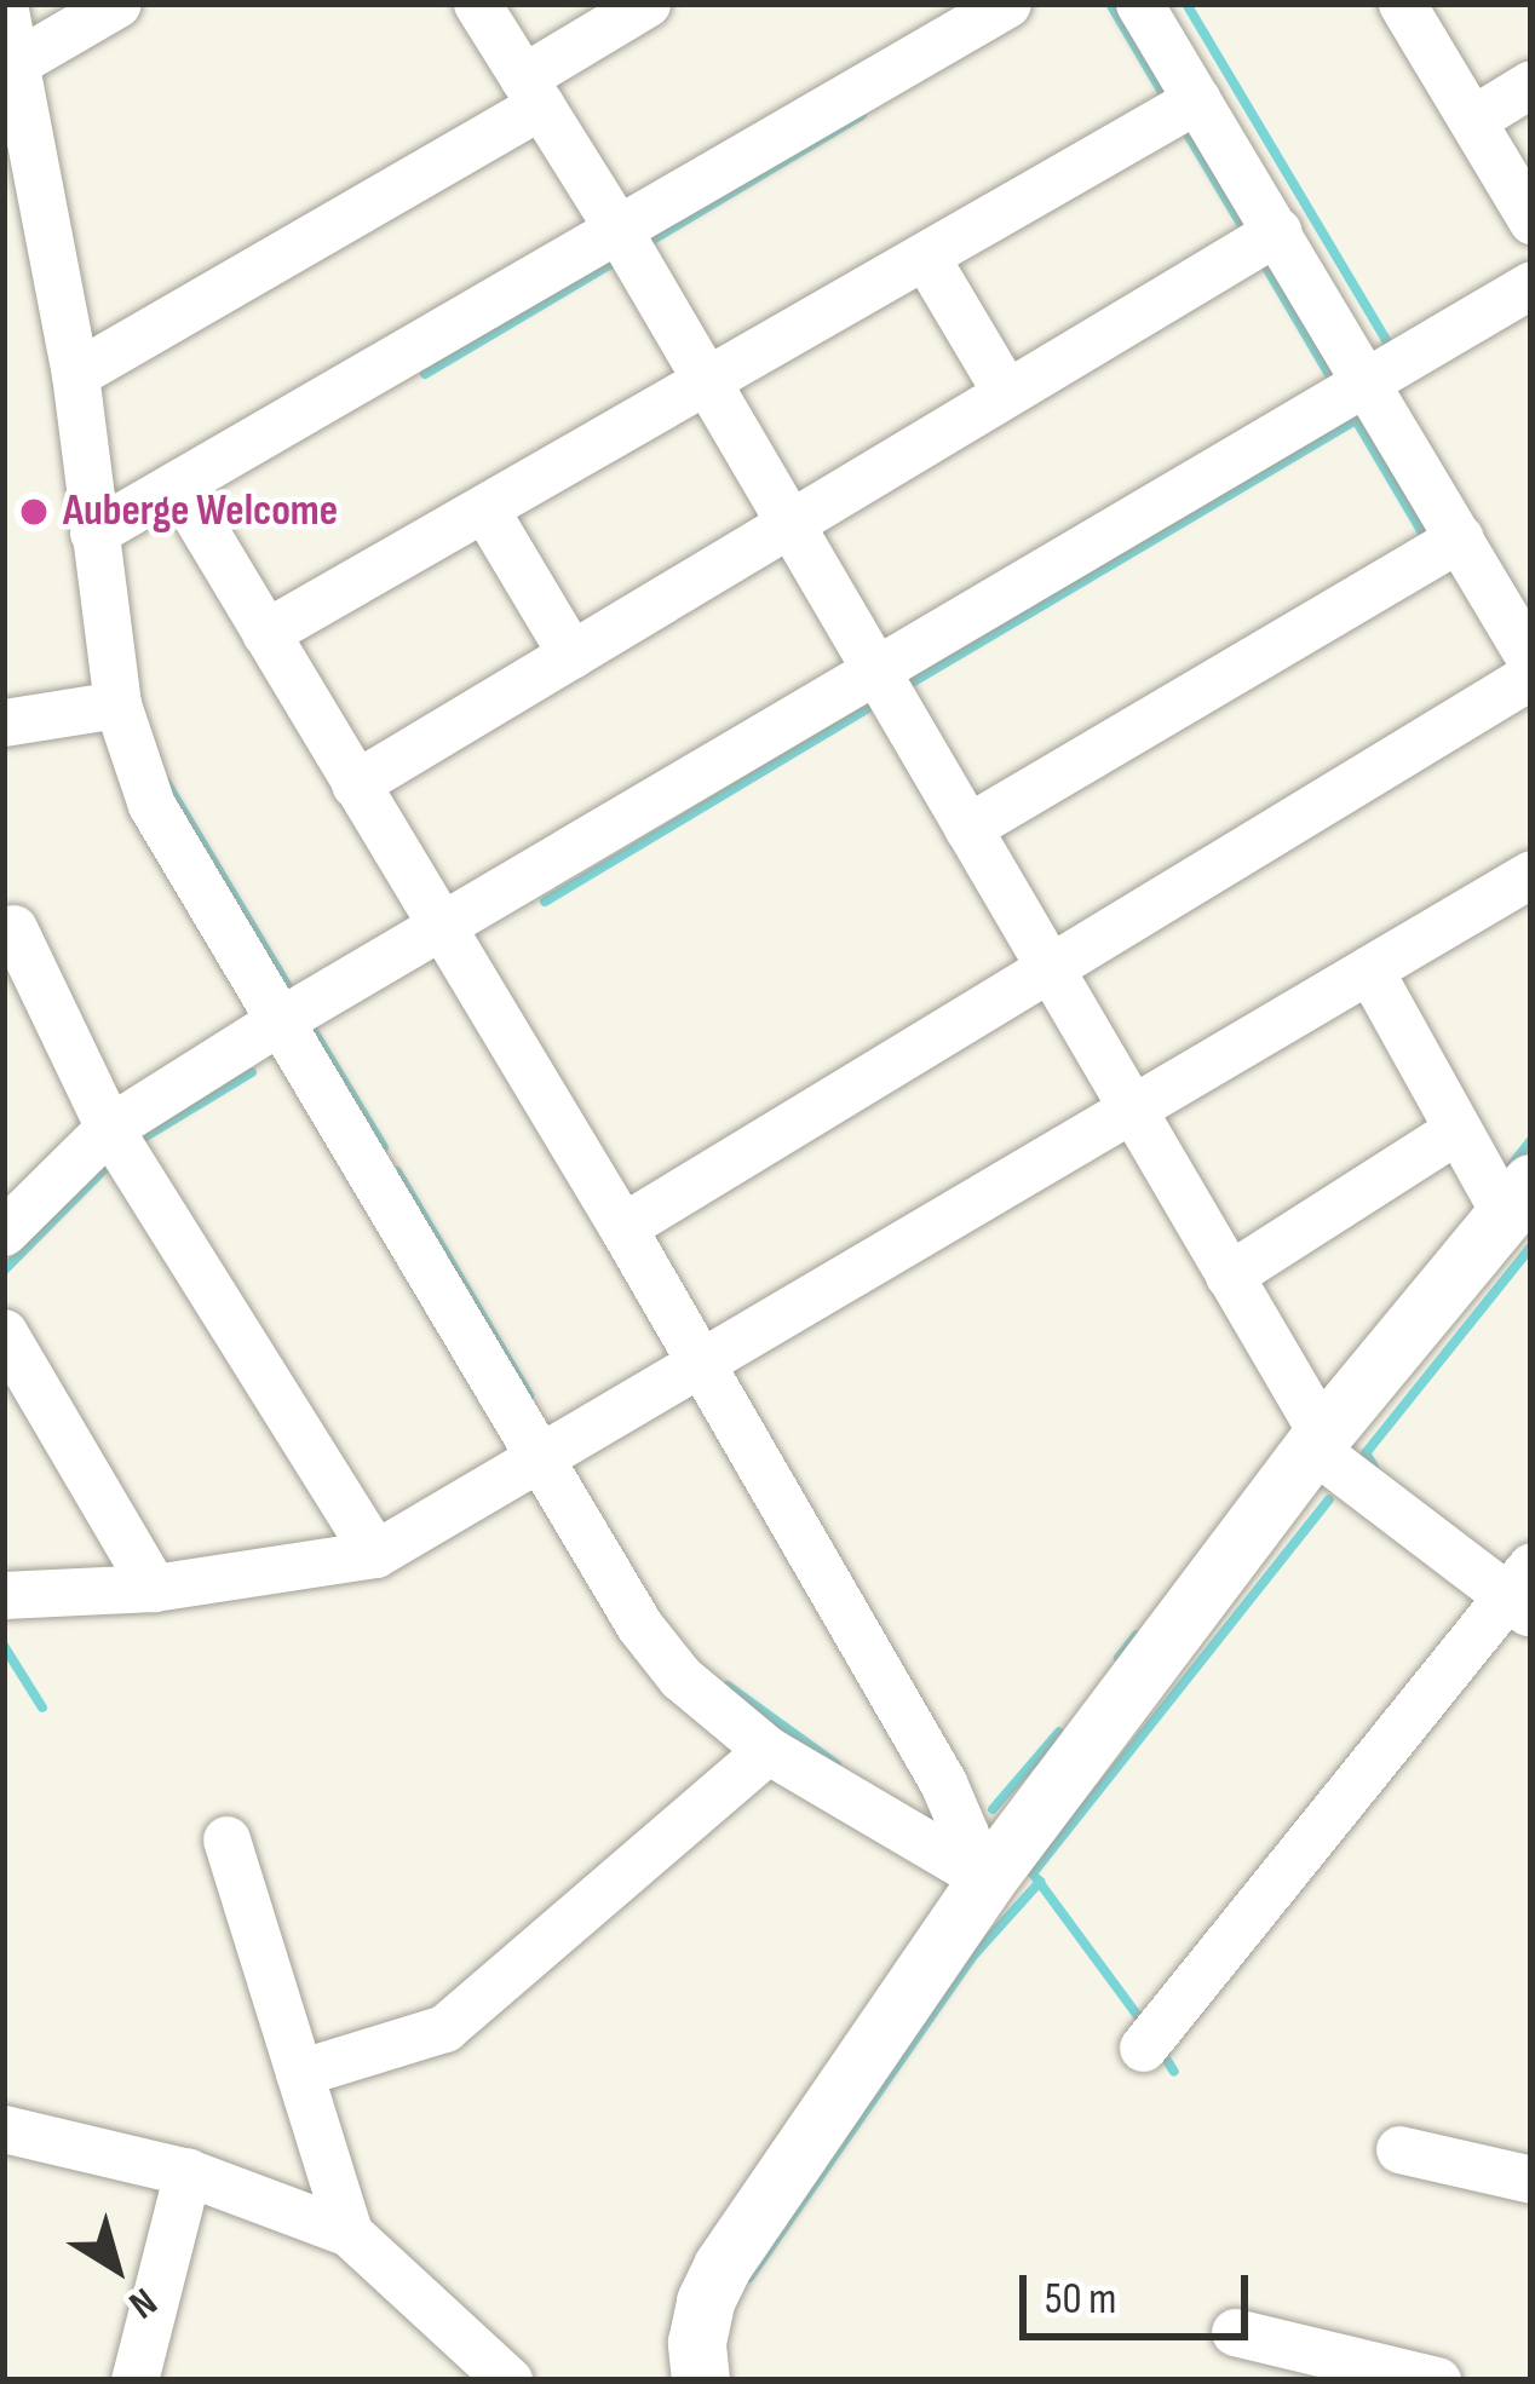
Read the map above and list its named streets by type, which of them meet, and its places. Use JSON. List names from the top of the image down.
{
  "places": ["Auberge Welcome"],
  "scale_bar": "50 m",
  "north": "bottom right"
}
